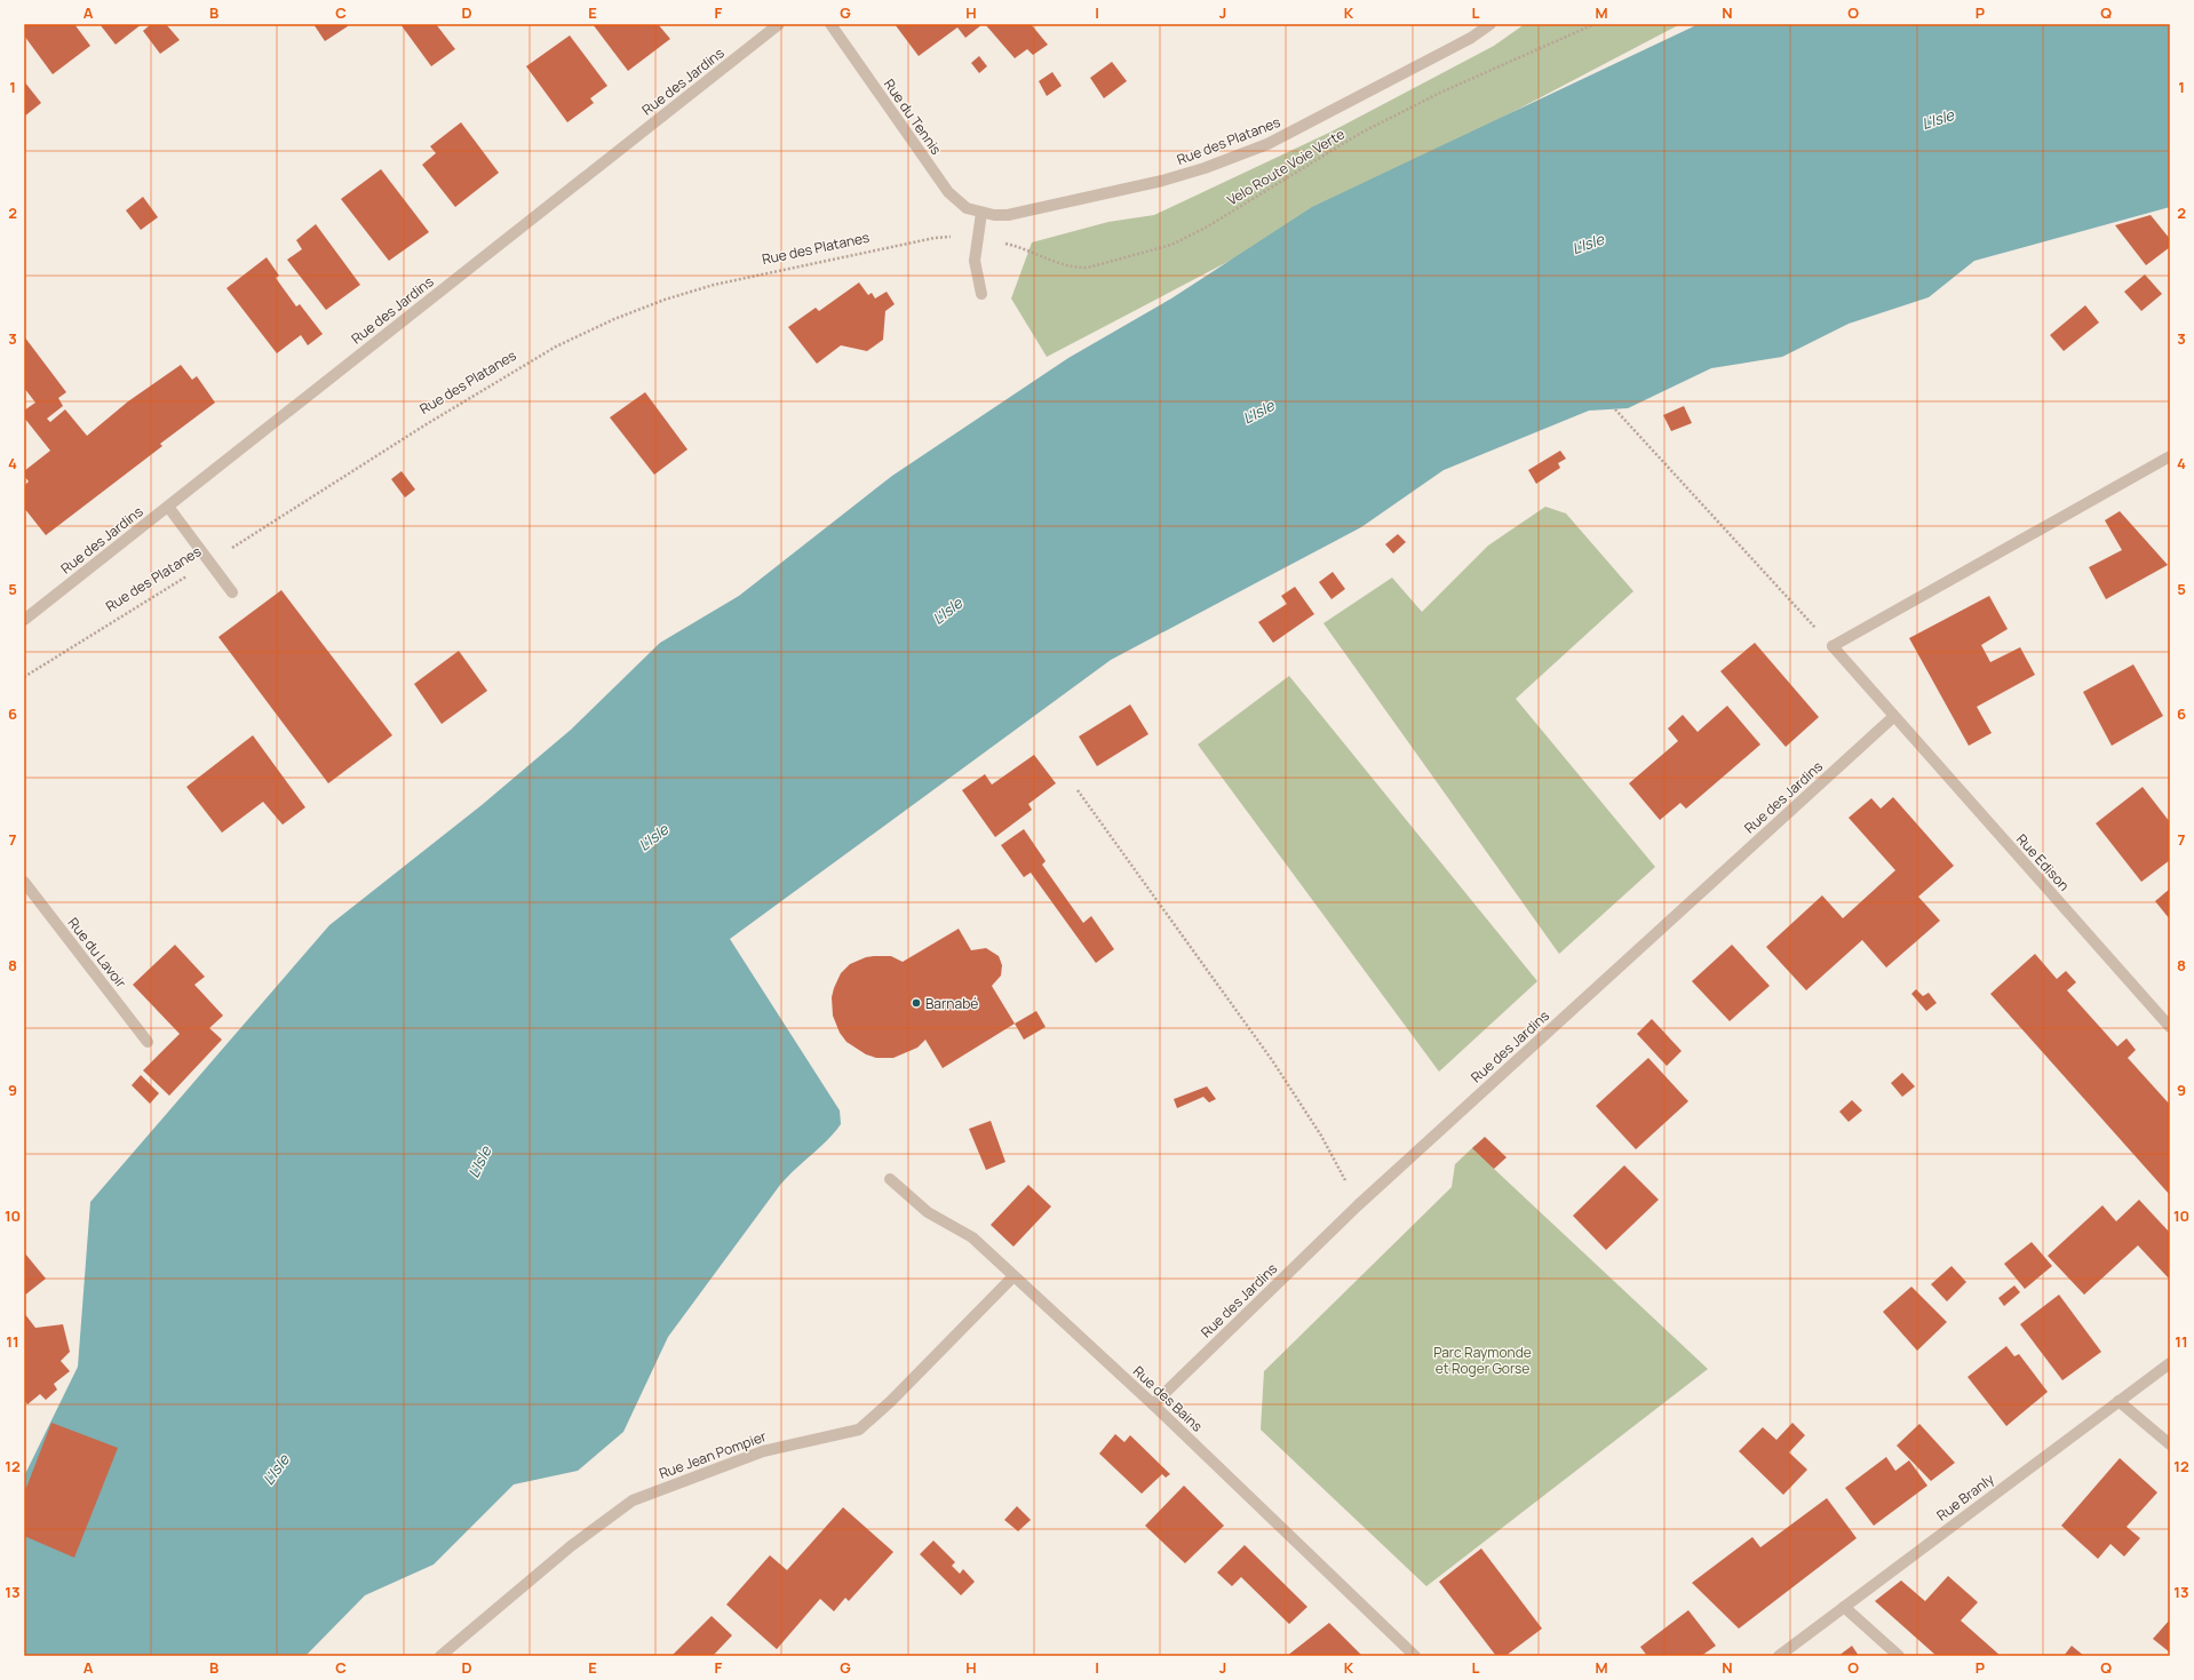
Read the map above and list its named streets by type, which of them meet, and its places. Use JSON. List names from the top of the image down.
{
  "streets": {
    "street": [
      "Rue des Jardins",
      "Rue du Tennis",
      "Rue des Platanes",
      "Rue Edison",
      "Rue du Lavoir",
      "Rue des Bains",
      "Rue Jean Pompier",
      "Rue Branly"
    ],
    "path": ["Velo Route Voie Verte"]
  },
  "crossings": [
    ["Rue des Jardins", "Rue Edison"],
    ["Rue des Jardins", "Rue des Bains"],
    ["Rue du Tennis", "Rue des Platanes"],
    ["Rue des Platanes", "Velo Route Voie Verte"],
    ["Rue des Bains", "Rue Jean Pompier"]
  ],
  "water": ["L'Isle"],
  "parks": ["Parc Raymonde et Roger Gorse"],
  "places": ["Barnabé"],
  "grid": {
    "columns": [
      "A",
      "B",
      "C",
      "D",
      "E",
      "F",
      "G",
      "H",
      "I",
      "J",
      "K",
      "L",
      "M",
      "N",
      "O",
      "P",
      "Q"
    ],
    "rows": [
      "1",
      "2",
      "3",
      "4",
      "5",
      "6",
      "7",
      "8",
      "9",
      "10",
      "11",
      "12",
      "13"
    ]
  }
}
